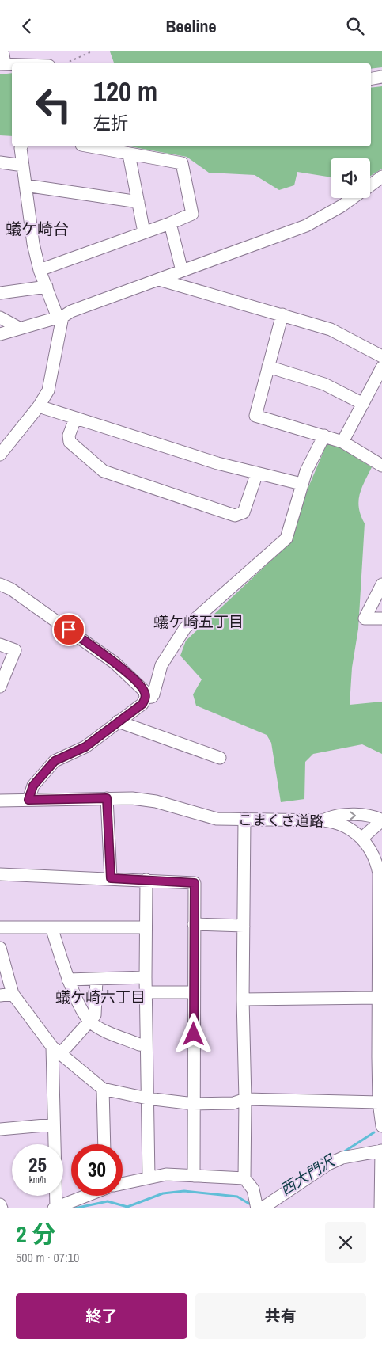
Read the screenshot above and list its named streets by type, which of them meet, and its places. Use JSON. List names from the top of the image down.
{
  "streets": {
    "street": ["こまくさ道路"]
  },
  "districts": ["蟻ケ崎台", "蟻ケ崎五丁目", "蟻ケ崎六丁目"],
  "water": ["西大門沢"],
  "page": {
    "header": "Beeline",
    "turn": ["120 m", "左折"],
    "speed": "25 km/h",
    "limit": "30",
    "heading": ["2 分", "500 m · 07:10"],
    "buttons": ["終了", "共有"]
  }
}
